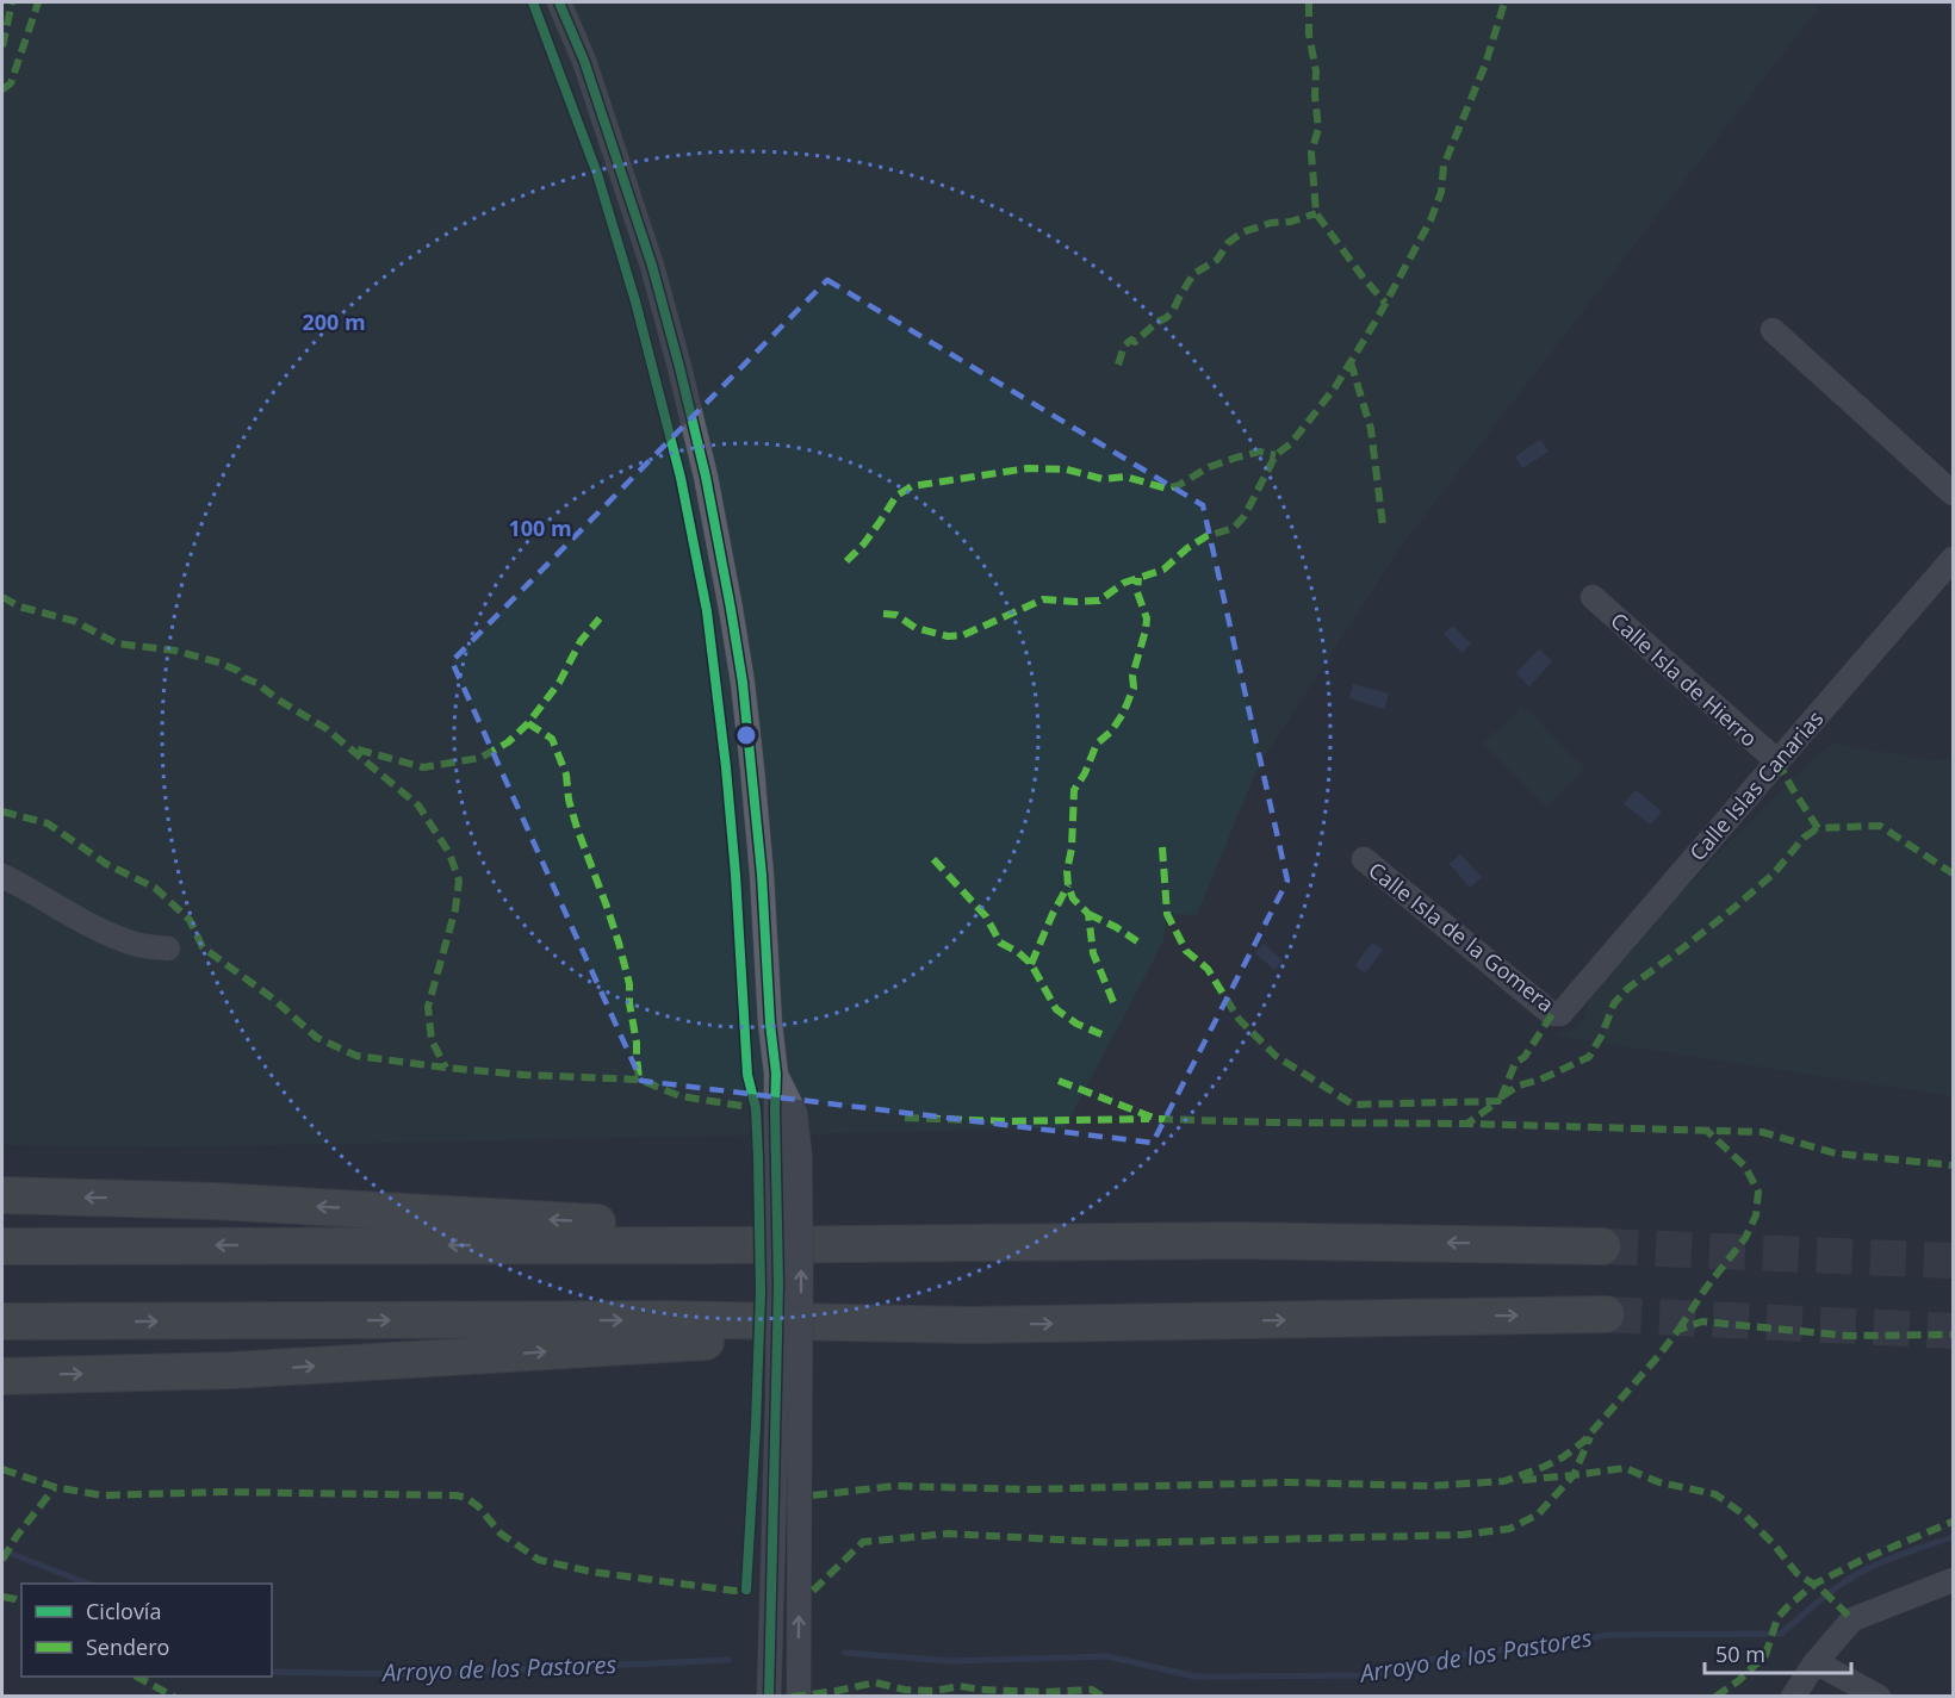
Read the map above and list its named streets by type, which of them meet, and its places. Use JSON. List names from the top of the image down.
{
  "streets": {
    "street": ["Calle Isla de Hierro", "Calle Islas Canarias", "Calle Isla de la Gomera"]
  },
  "crossings": [
    ["Calle Isla de Hierro", "Calle Islas Canarias"],
    ["Calle Islas Canarias", "Calle Isla de la Gomera"]
  ],
  "water": ["Arroyo de los Pastores"],
  "legend": ["Ciclovía", "Sendero"],
  "scale_bar": "50 m",
  "rings": ["200 m", "100 m"]
}
